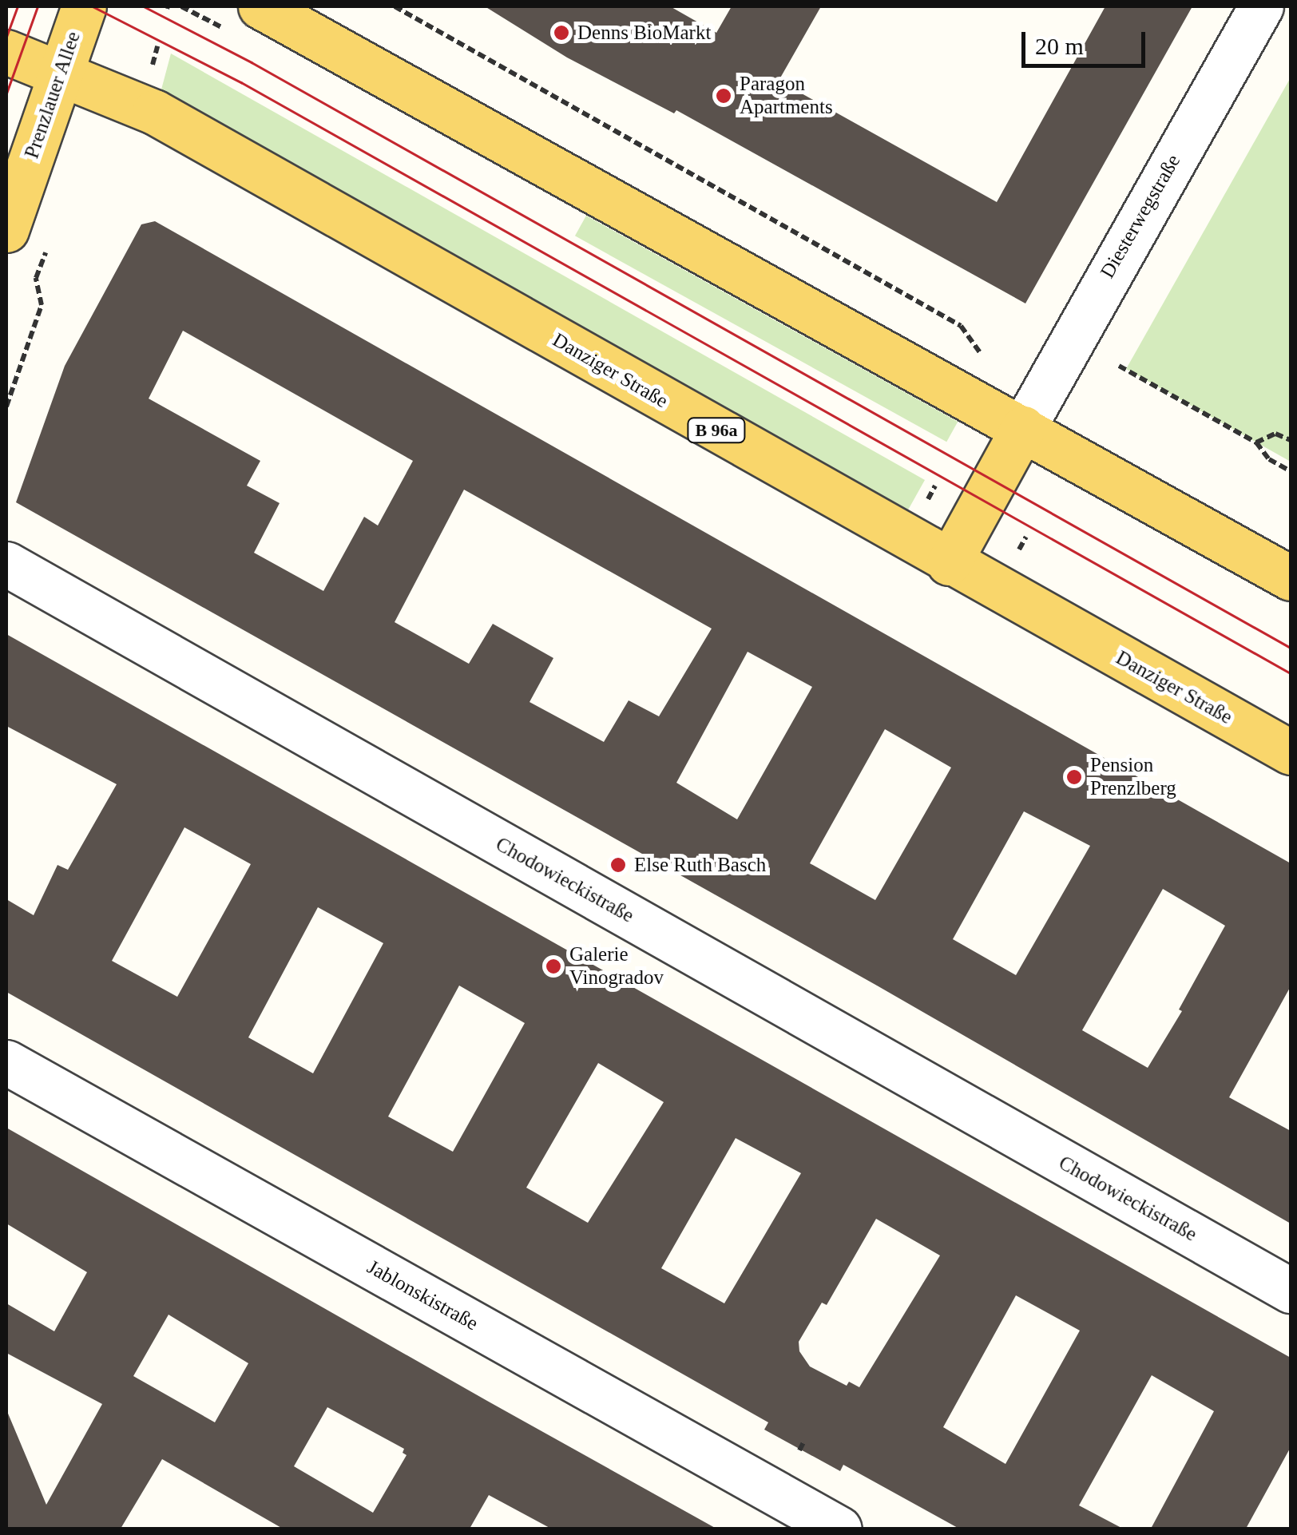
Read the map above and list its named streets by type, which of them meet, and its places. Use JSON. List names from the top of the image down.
{
  "streets": {
    "main road": ["Prenzlauer Allee", "Danziger Straße", "B 96a"],
    "street": ["Diesterwegstraße", "Chodowieckistraße", "Jablonskistraße"]
  },
  "crossings": [
    ["Prenzlauer Allee", "Danziger Straße"]
  ],
  "places": [
    "Denns BioMarkt",
    "Paragon Apartments",
    "Pension Prenzlberg",
    "Else Ruth Basch",
    "Galerie Vinogradov"
  ],
  "scale_bar": "20 m"
}
